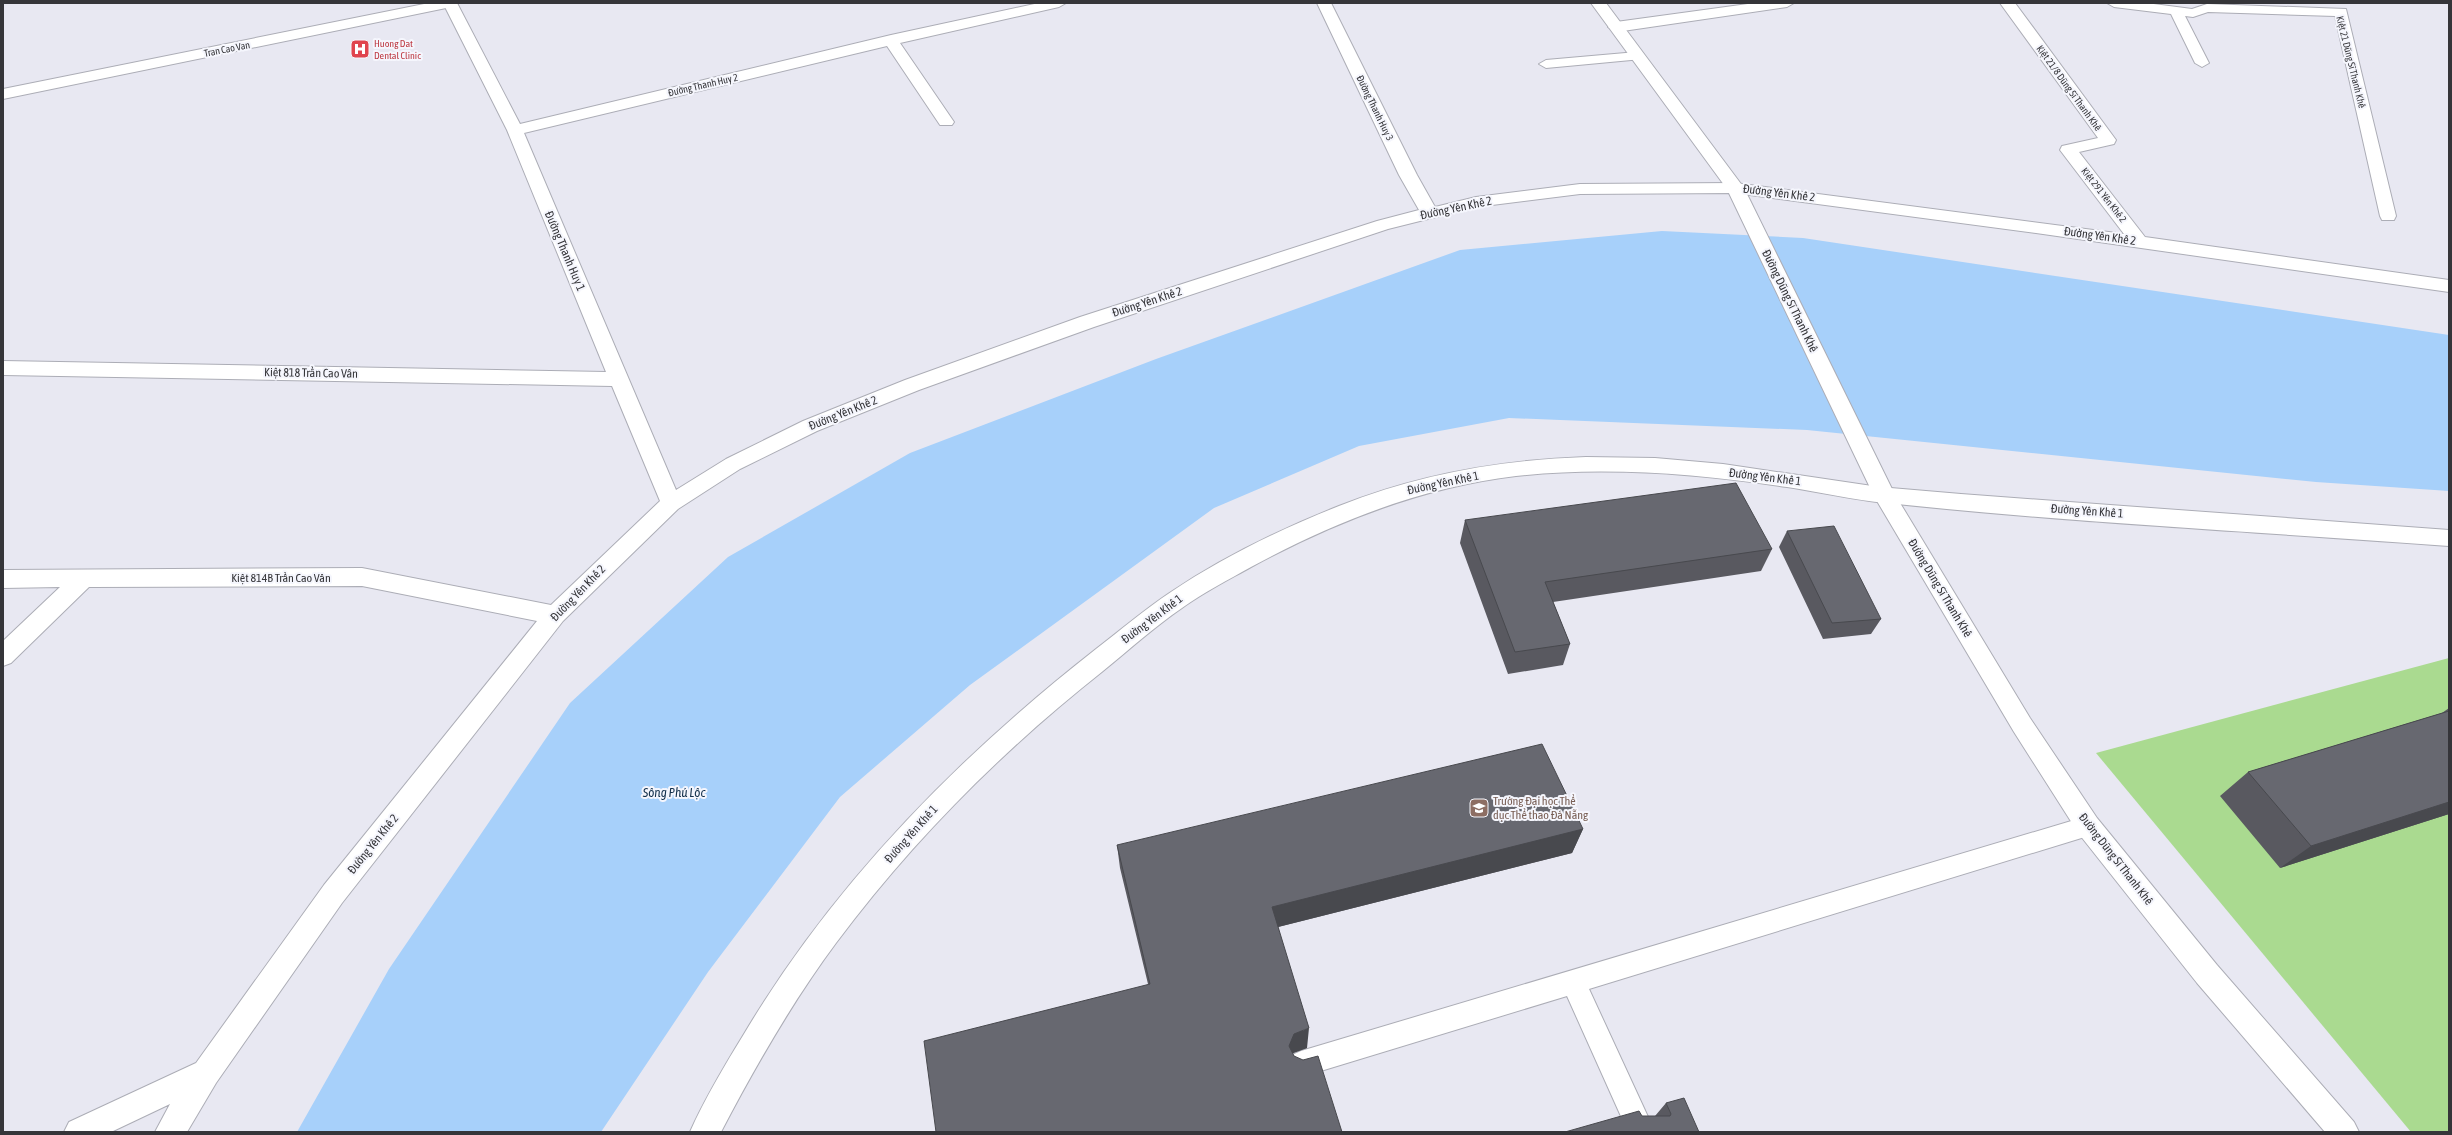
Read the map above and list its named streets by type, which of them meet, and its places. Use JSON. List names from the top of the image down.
{
  "streets": {
    "street": [
      "Tran Cao Van",
      "Đường Thanh Huy 2",
      "Kiệt 21/8 Dũng Sĩ Thanh Khê",
      "Đường Thanh Huy 3",
      "Đường Yên Khê 2",
      "Kiệt 291 Yên Khê 2",
      "Đường Thanh Huy 1",
      "Đường Dũng Sĩ Thanh Khê",
      "Kiệt 818 Trần Cao Vân",
      "Đường Yên Khê 1",
      "Kiệt 814B Trần Cao Vân"
    ],
    "lane": ["Kiệt 21 Dũng Sĩ Thanh Khê"]
  },
  "crossings": [
    ["Tran Cao Van", "Đường Thanh Huy 1"],
    ["Đường Thanh Huy 2", "Đường Thanh Huy 1"],
    ["Kiệt 21/8 Dũng Sĩ Thanh Khê", "Kiệt 291 Yên Khê 2"],
    ["Đường Thanh Huy 3", "Đường Yên Khê 2"],
    ["Đường Yên Khê 2", "Kiệt 291 Yên Khê 2"],
    ["Đường Yên Khê 2", "Đường Thanh Huy 1"],
    ["Đường Yên Khê 2", "Đường Dũng Sĩ Thanh Khê"],
    ["Đường Yên Khê 2", "Kiệt 814B Trần Cao Vân"],
    ["Đường Thanh Huy 1", "Kiệt 818 Trần Cao Vân"],
    ["Đường Dũng Sĩ Thanh Khê", "Đường Yên Khê 1"]
  ],
  "water": ["Sông Phú Lộc"],
  "places": {
    "hospital": ["Huong Dat Dental Clinic"],
    "school or university": ["Trường Đại học Thể dục Thể thao Đà Nẵng"]
  }
}
